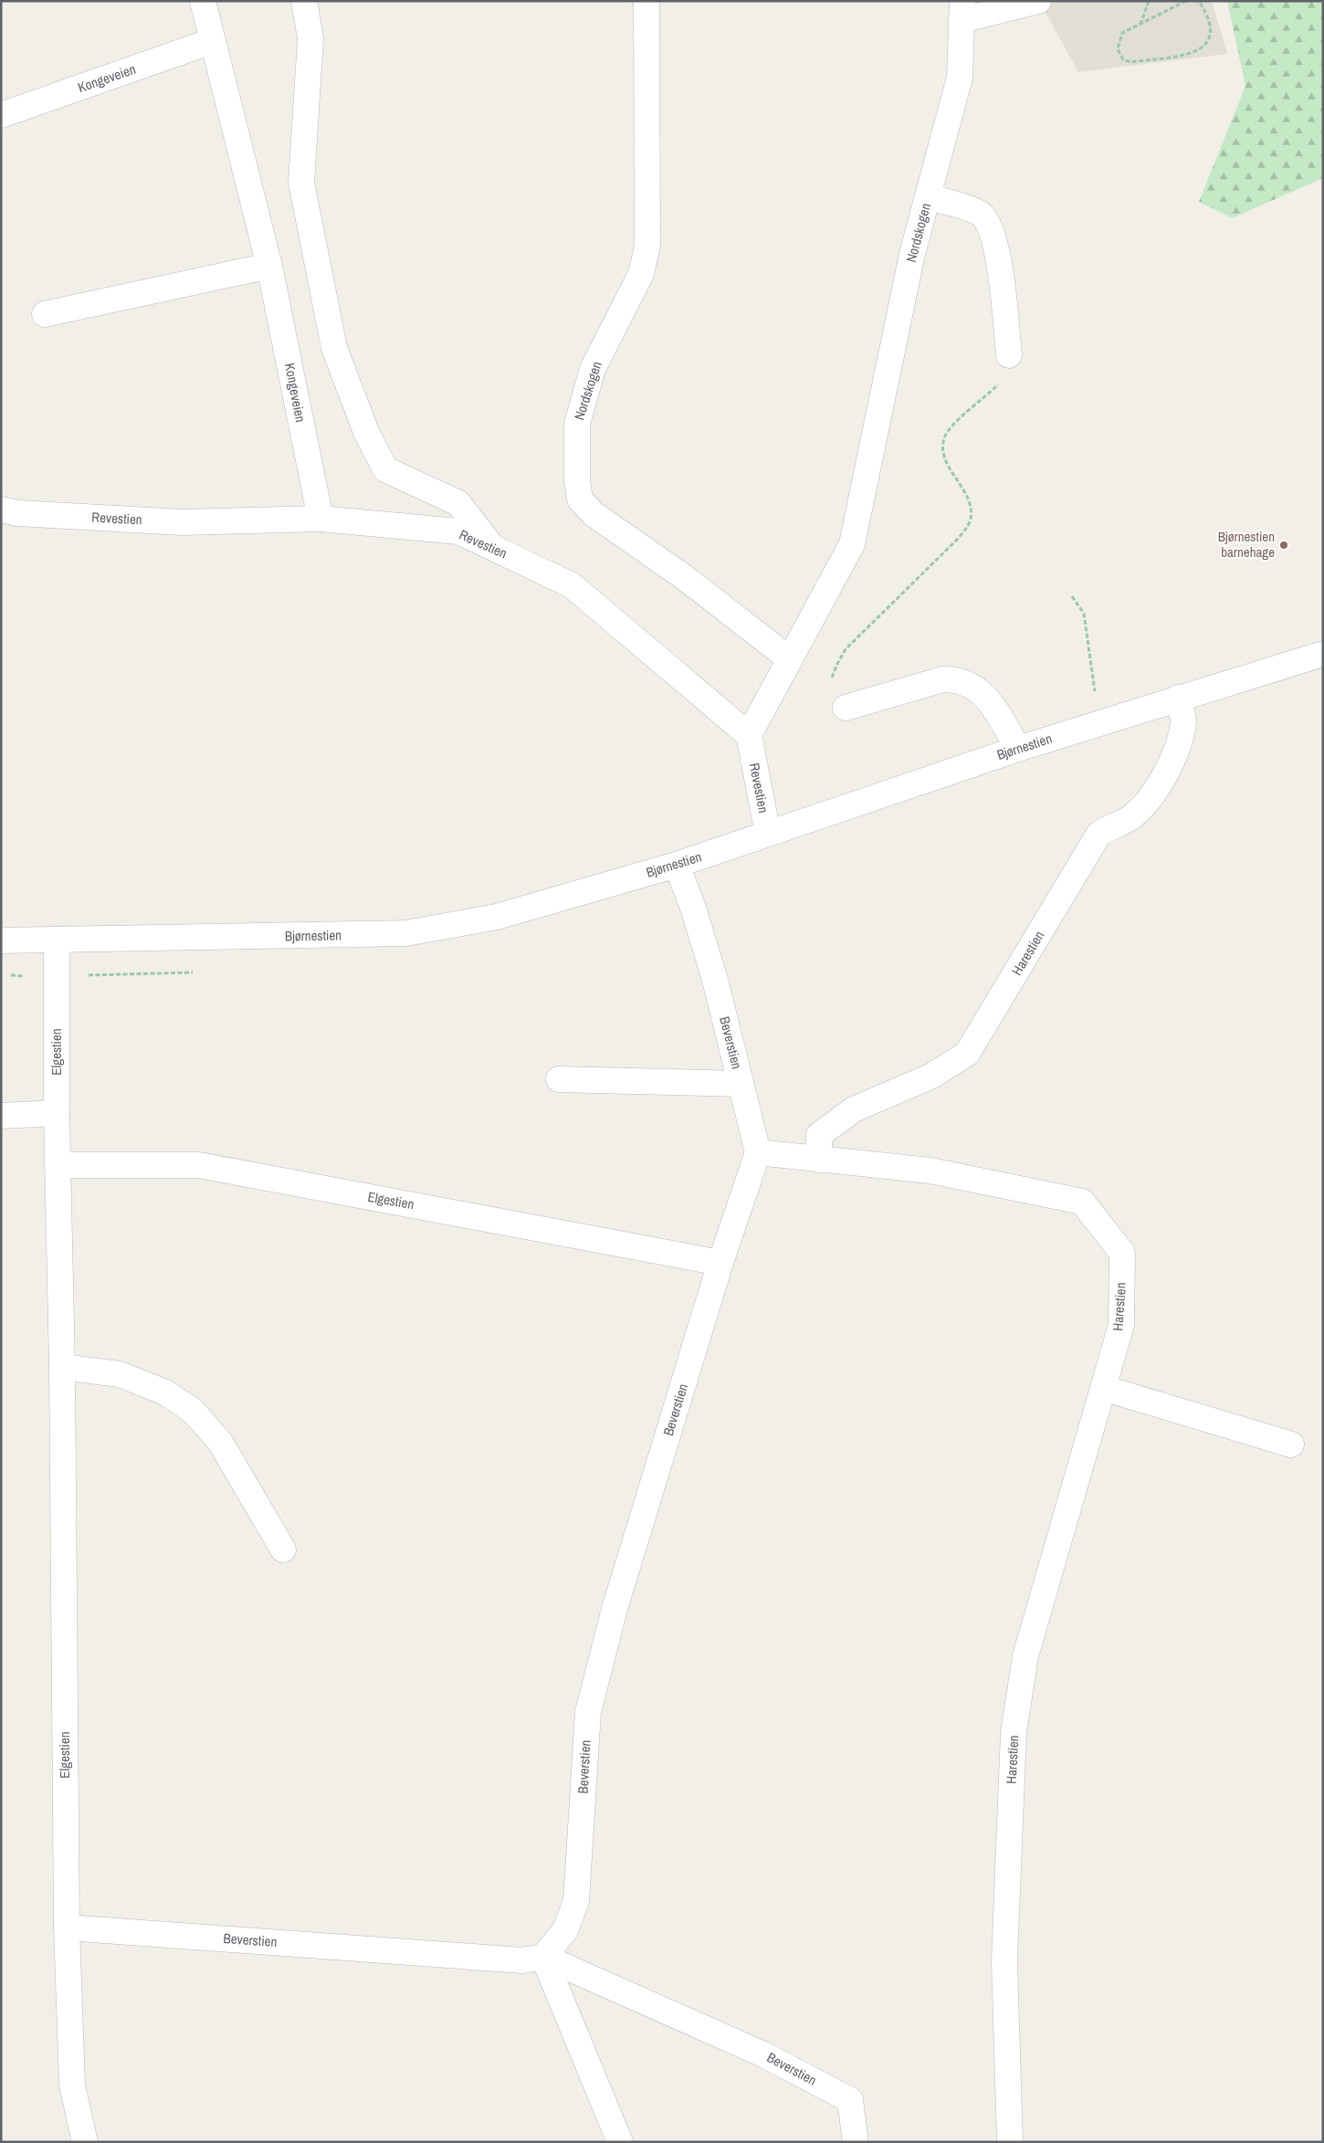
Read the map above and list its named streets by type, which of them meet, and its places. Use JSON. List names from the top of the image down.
{
  "streets": {
    "street": [
      "Kongeveien",
      "Nordskogen",
      "Revestien",
      "Bjørnestien",
      "Harestien",
      "Beverstien",
      "Elgestien"
    ]
  },
  "crossings": [
    ["Kongeveien", "Revestien"],
    ["Nordskogen", "Revestien"],
    ["Revestien", "Bjørnestien"],
    ["Bjørnestien", "Harestien"],
    ["Bjørnestien", "Beverstien"],
    ["Bjørnestien", "Elgestien"],
    ["Harestien", "Beverstien"],
    ["Beverstien", "Elgestien"]
  ],
  "places": ["Bjørnestien barnehage"]
}
